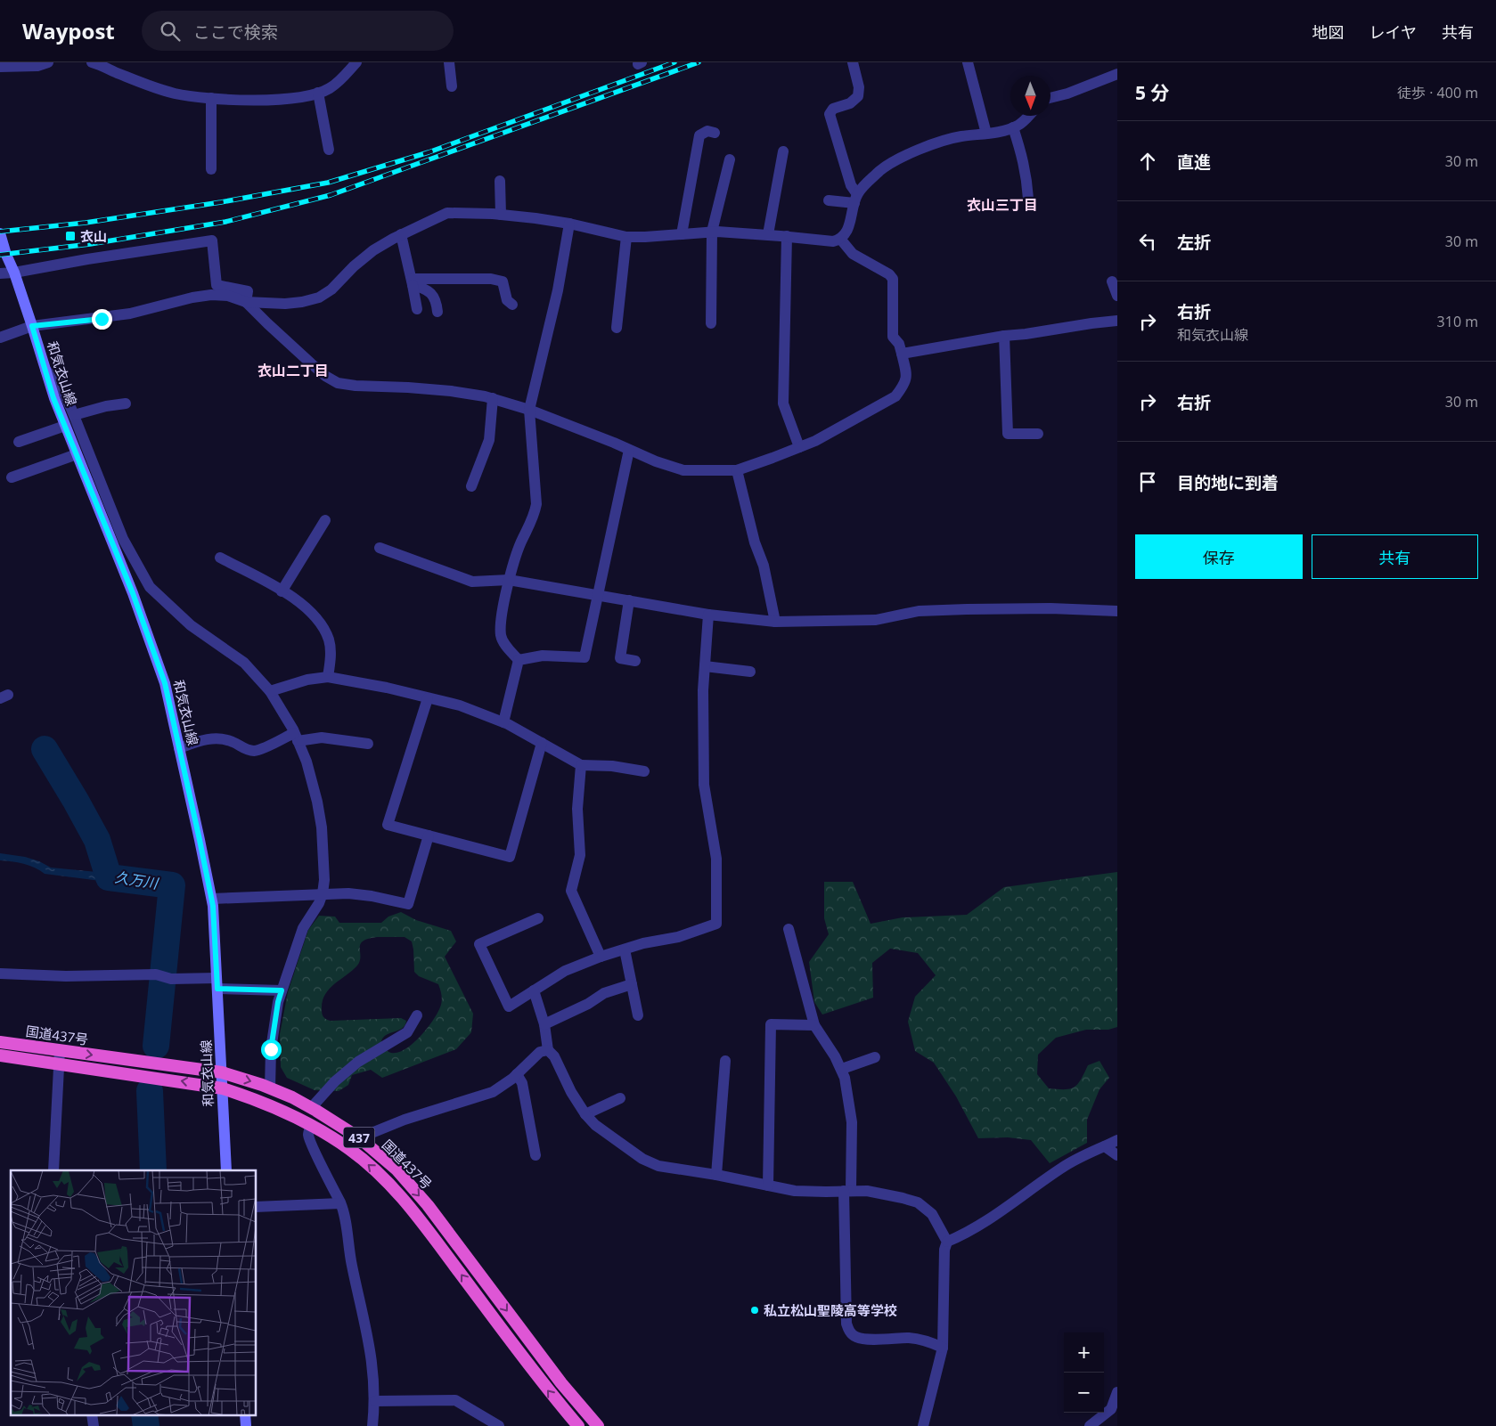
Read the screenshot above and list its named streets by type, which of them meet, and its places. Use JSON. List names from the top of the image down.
{
  "streets": {
    "highway": ["国道437号", "437"],
    "main road": ["和気衣山線"]
  },
  "crossings": [
    ["和気衣山線", "国道437号"]
  ],
  "districts": ["衣山三丁目", "衣山二丁目"],
  "water": ["久万川"],
  "places": {
    "transit": ["衣山"],
    "other": ["私立松山聖陵高等学校"]
  },
  "north": "bottom",
  "page": {
    "header": "Waypost",
    "search": "ここで検索",
    "nav": ["地図", "レイヤ", "共有"],
    "heading": ["5 分", "徒歩 · 400 m"],
    "list": [
      ["直進", "30 m"],
      ["左折", "30 m"],
      ["右折", "和気衣山線", "310 m"],
      ["右折", "30 m"],
      "目的地に到着"
    ],
    "buttons": ["保存", "共有"],
    "map_buttons": ["+", "−"]
  }
}
